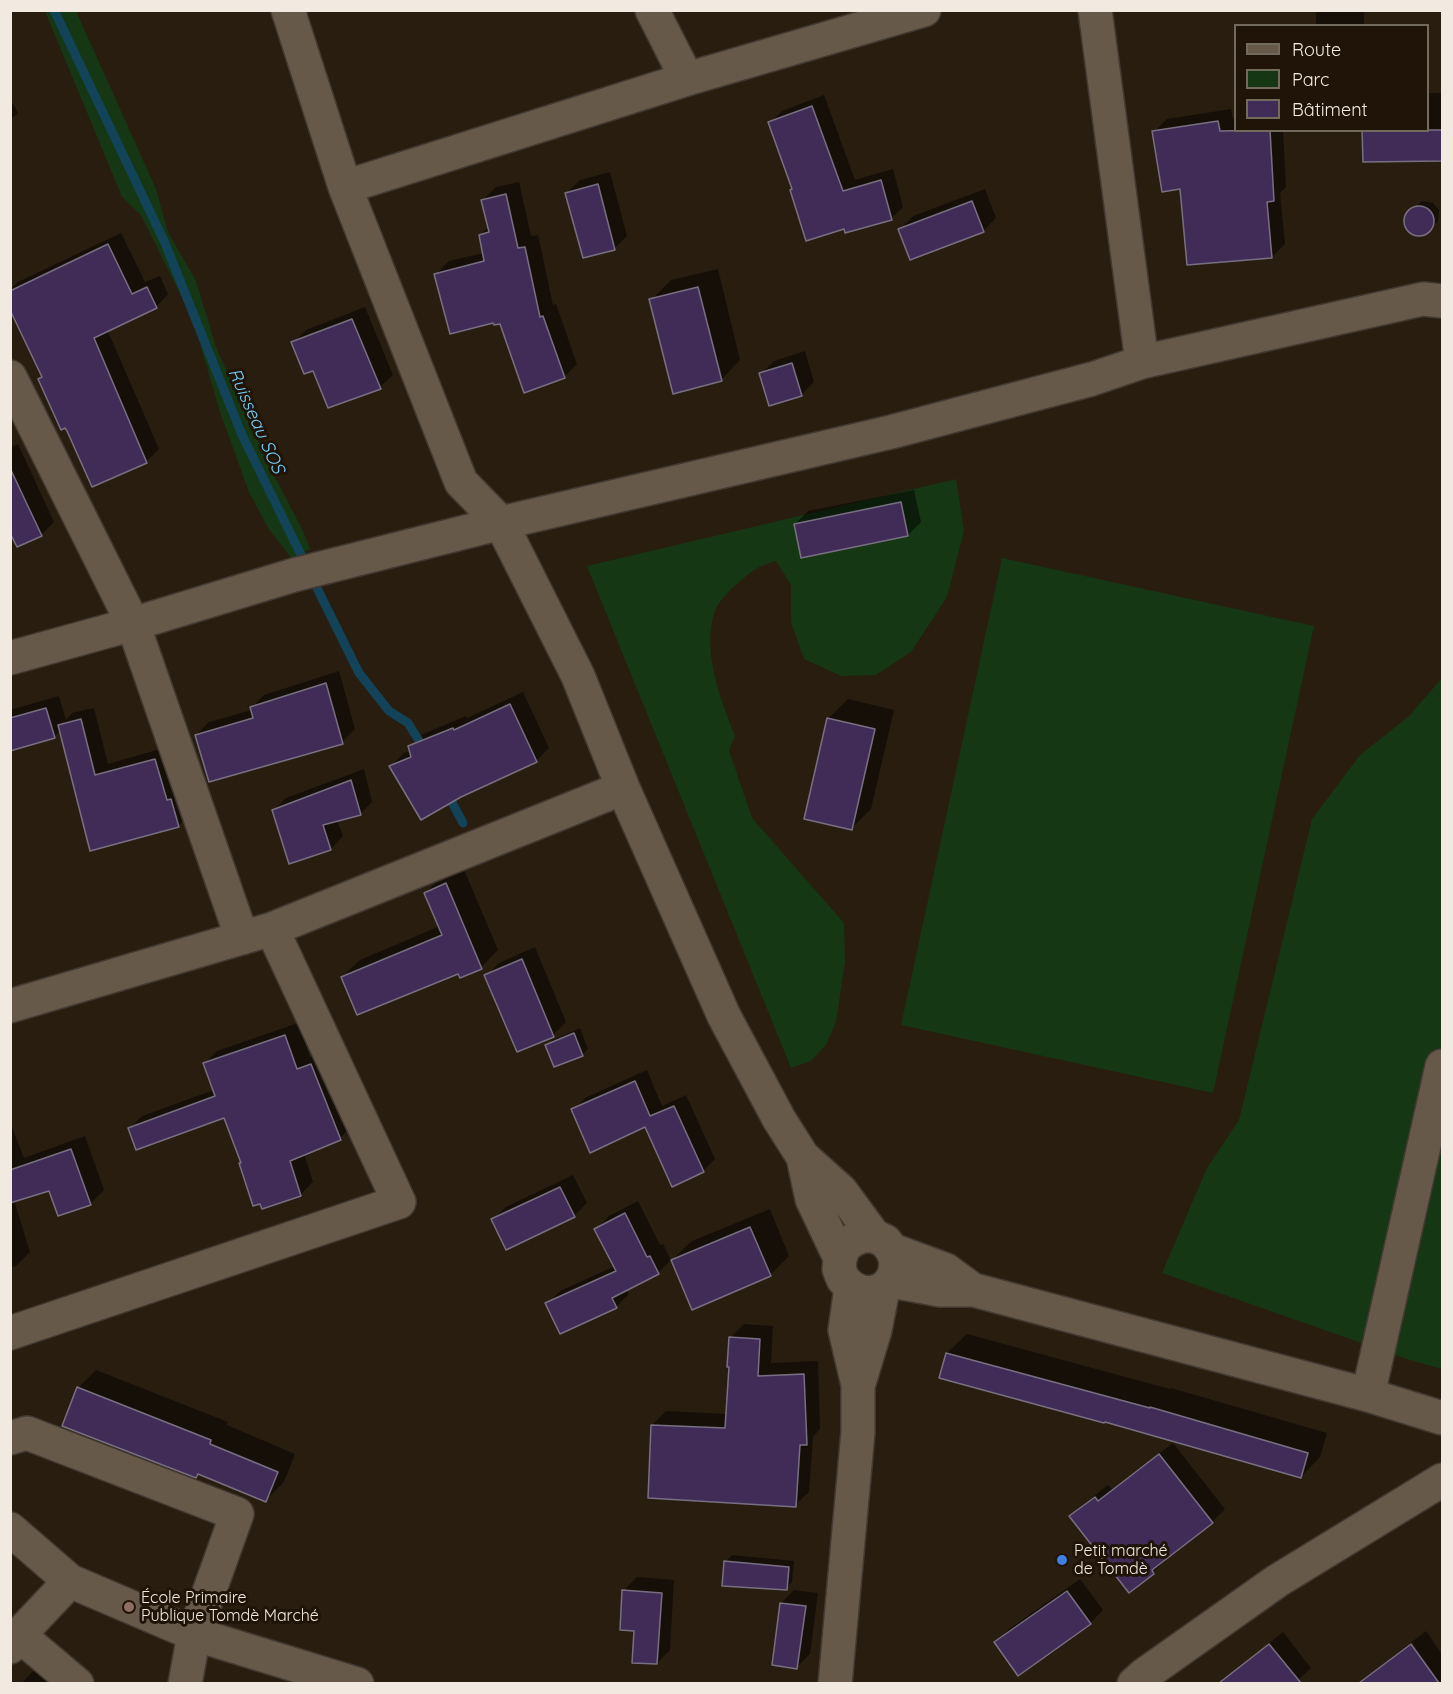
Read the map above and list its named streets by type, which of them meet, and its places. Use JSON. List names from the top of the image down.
{
  "water": ["Ruisseau SOS"],
  "places": ["Petit marché de Tomdè", "École Primaire Publique Tomdè Marché"],
  "legend": ["Route", "Parc", "Bâtiment"]
}
